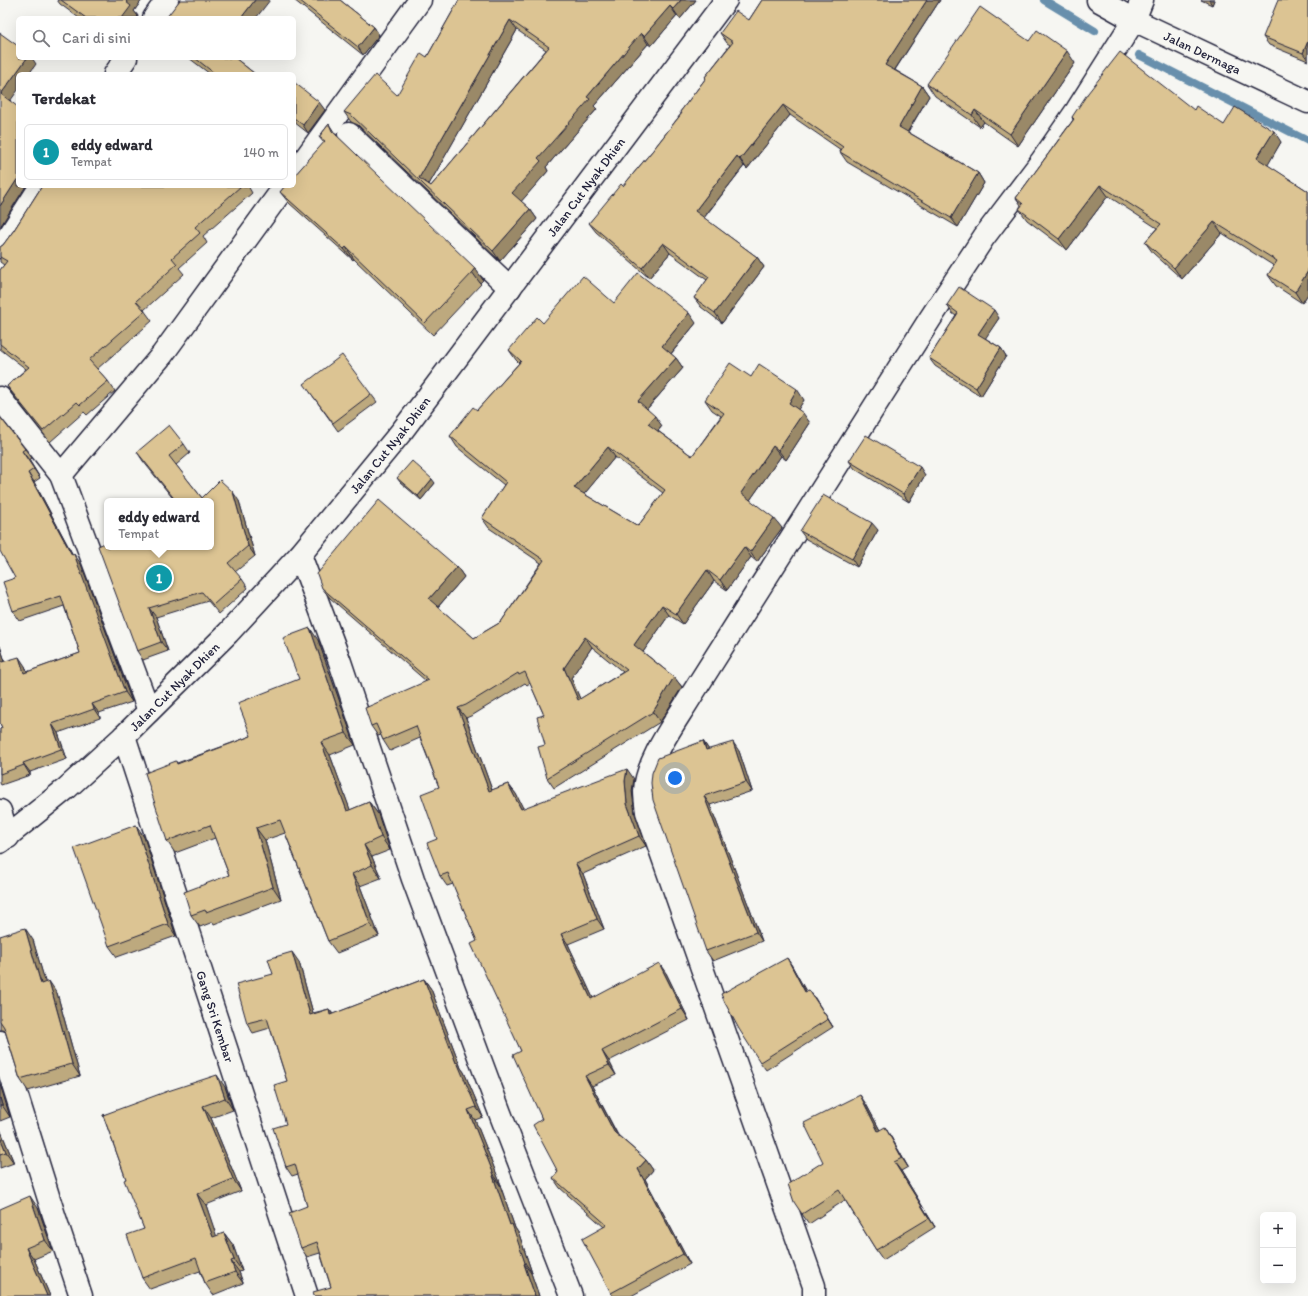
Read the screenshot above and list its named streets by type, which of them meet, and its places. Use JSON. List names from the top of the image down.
{
  "streets": {
    "street": ["Jalan Dermaga", "Jalan Cut Nyak Dhien", "Gang Sri Kembar"]
  },
  "crossings": [
    ["Jalan Cut Nyak Dhien", "Gang Sri Kembar"]
  ],
  "page": {
    "search": "Cari di sini",
    "heading": "Terdekat",
    "list": [
      {
        "mark": "1",
        "name": "eddy edward",
        "note": "Tempat",
        "value": "140 m"
      }
    ],
    "popup": ["eddy edward", "Tempat"],
    "pins": "1",
    "map_buttons": ["+", "−"]
  }
}
